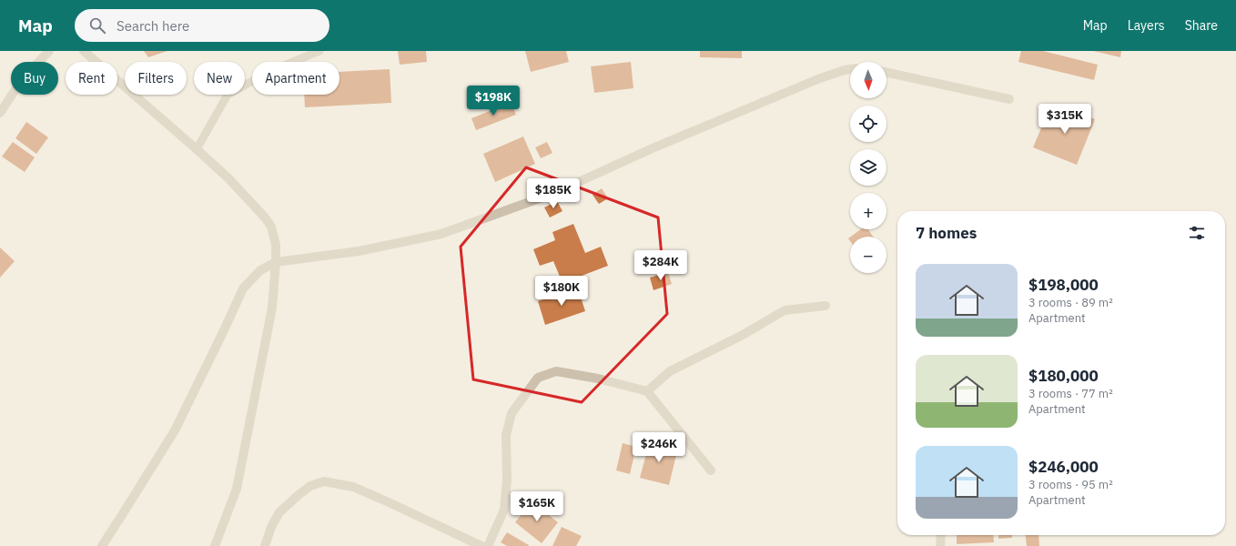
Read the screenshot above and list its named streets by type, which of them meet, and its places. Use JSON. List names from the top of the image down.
{
  "north": "bottom",
  "page": {
    "header": "Map",
    "search": "Search here",
    "nav": ["Map", "Layers", "Share"],
    "map_buttons": ["+", "−"],
    "chip": [
      "Buy",
      "Rent",
      "Filters",
      "New",
      "Apartment"
    ],
    "price": [
      "$198K",
      "$315K",
      "$185K",
      "$284K",
      "$180K",
      "$246K",
      "$165K"
    ],
    "heading": "7 homes",
    "list": [
      {
        "name": "$198,000",
        "note": "3 rooms · 89 m² · Apartment"
      },
      {
        "name": "$180,000",
        "note": "3 rooms · 77 m² · Apartment"
      },
      {
        "name": "$246,000",
        "note": "3 rooms · 95 m² · Apartment"
      }
    ]
  }
}
